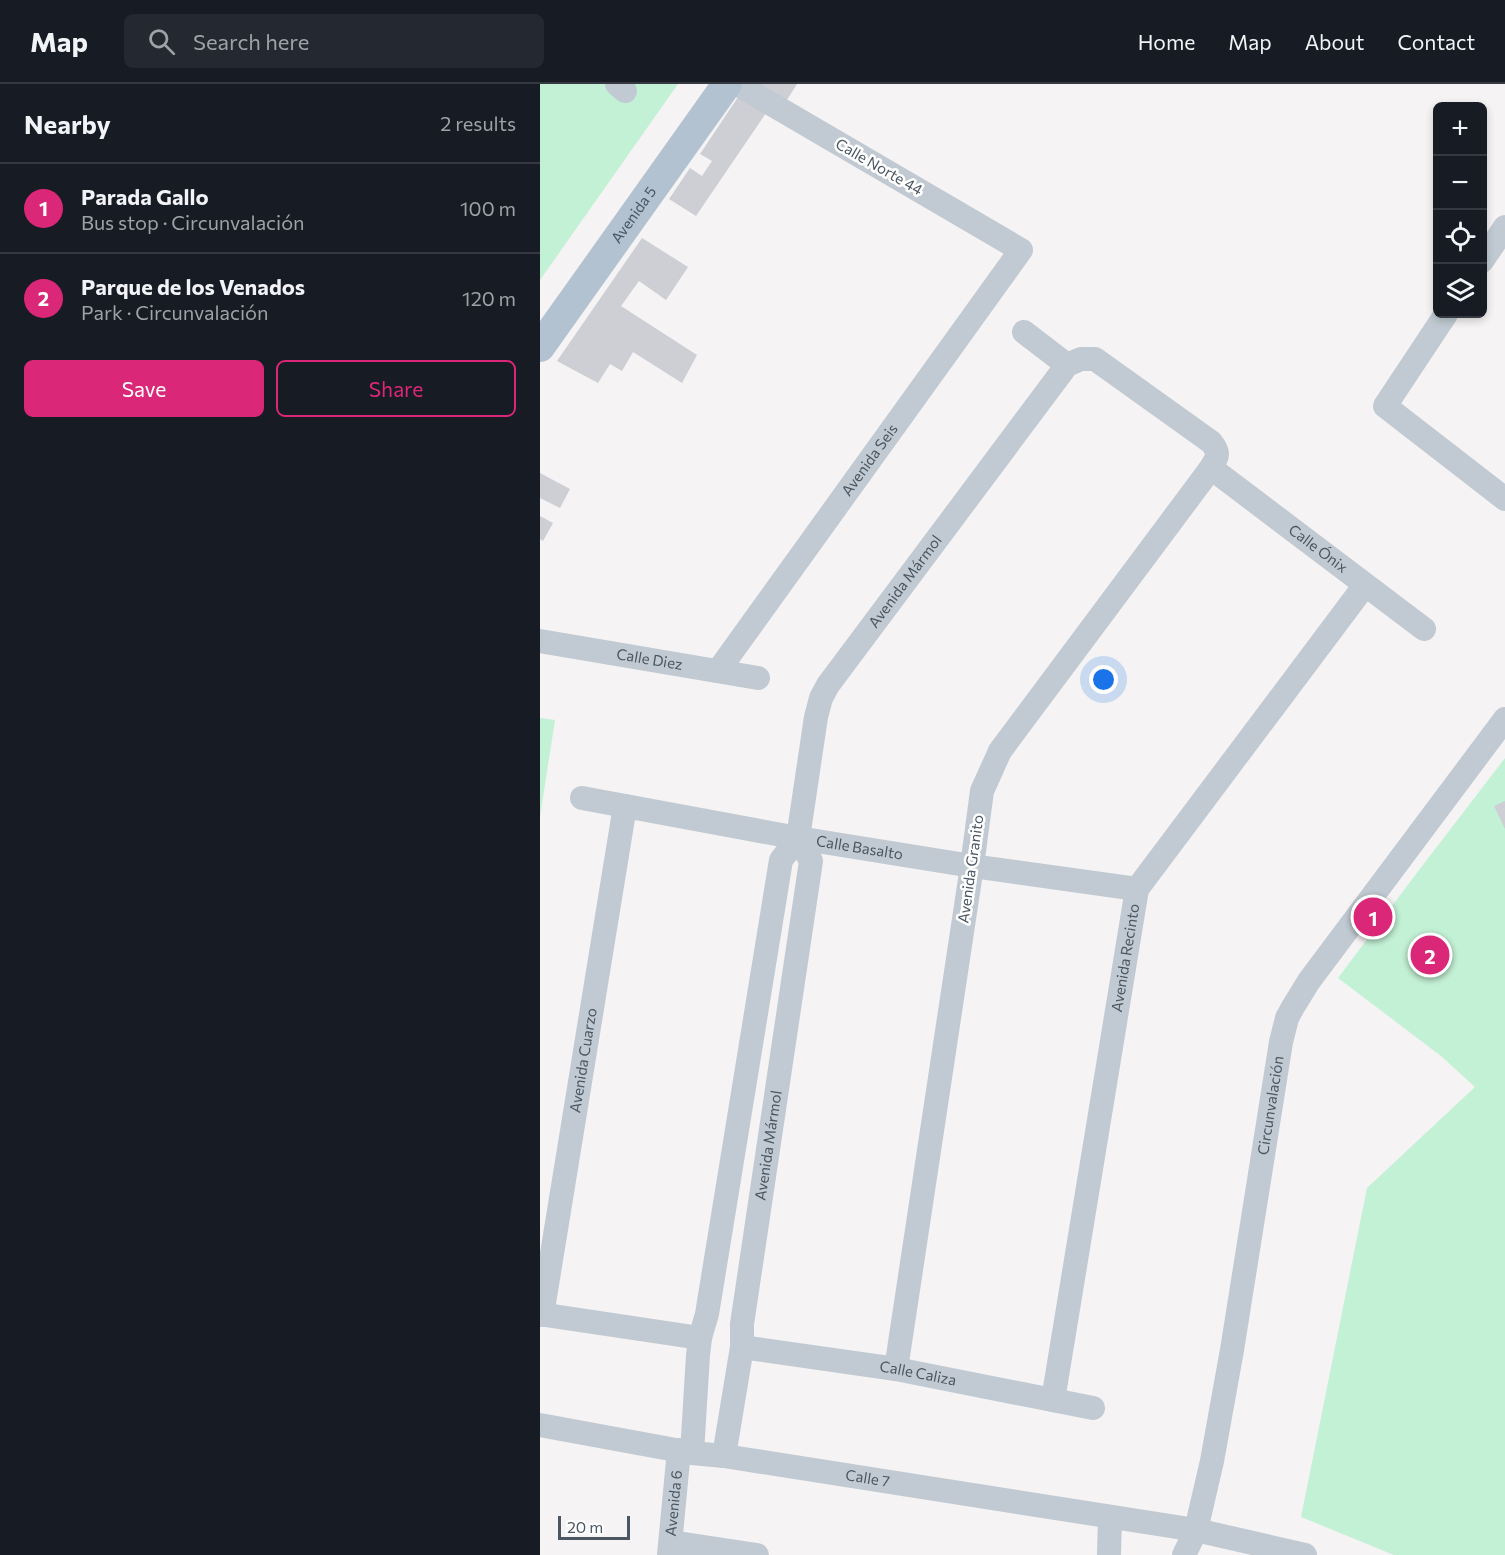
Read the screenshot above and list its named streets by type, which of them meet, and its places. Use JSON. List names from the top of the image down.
{
  "streets": {
    "main road": ["Avenida 5"],
    "street": [
      "Calle Norte 44",
      "Avenida Seis",
      "Calle Ónix",
      "Avenida Mármol",
      "Calle Diez",
      "Calle Basalto",
      "Avenida Granito",
      "Avenida Recinto",
      "Avenida Cuarzo",
      "Circunvalación",
      "Calle Caliza",
      "Calle 7",
      "Avenida 6"
    ]
  },
  "crossings": [
    ["Calle Norte 44", "Avenida Seis"],
    ["Avenida Seis", "Calle Diez"],
    ["Calle Ónix", "Avenida Granito"],
    ["Calle Ónix", "Avenida Recinto"],
    ["Avenida Mármol", "Calle Basalto"],
    ["Avenida Mármol", "Calle Caliza"],
    ["Avenida Mármol", "Calle 7"],
    ["Avenida Mármol", "Avenida 6"],
    ["Calle Basalto", "Avenida Granito"],
    ["Calle Basalto", "Avenida Recinto"],
    ["Calle Basalto", "Avenida Cuarzo"],
    ["Avenida Granito", "Calle Caliza"],
    ["Avenida Recinto", "Calle Caliza"],
    ["Circunvalación", "Calle 7"],
    ["Calle 7", "Avenida 6"]
  ],
  "scale_bar": "20 m",
  "page": {
    "header": "Map",
    "search": "Search here",
    "nav": [
      "Home",
      "Map",
      "About",
      "Contact"
    ],
    "heading": ["Nearby", "2 results"],
    "map_buttons": ["+", "−"],
    "list": [
      {
        "mark": "1",
        "name": "Parada Gallo",
        "note": "Bus stop · Circunvalación",
        "value": "100 m"
      },
      {
        "mark": "2",
        "name": "Parque de los Venados",
        "note": "Park · Circunvalación",
        "value": "120 m"
      }
    ],
    "buttons": ["Save", "Share"],
    "pins": ["1", "2"],
    "scale": "20 m"
  }
}
